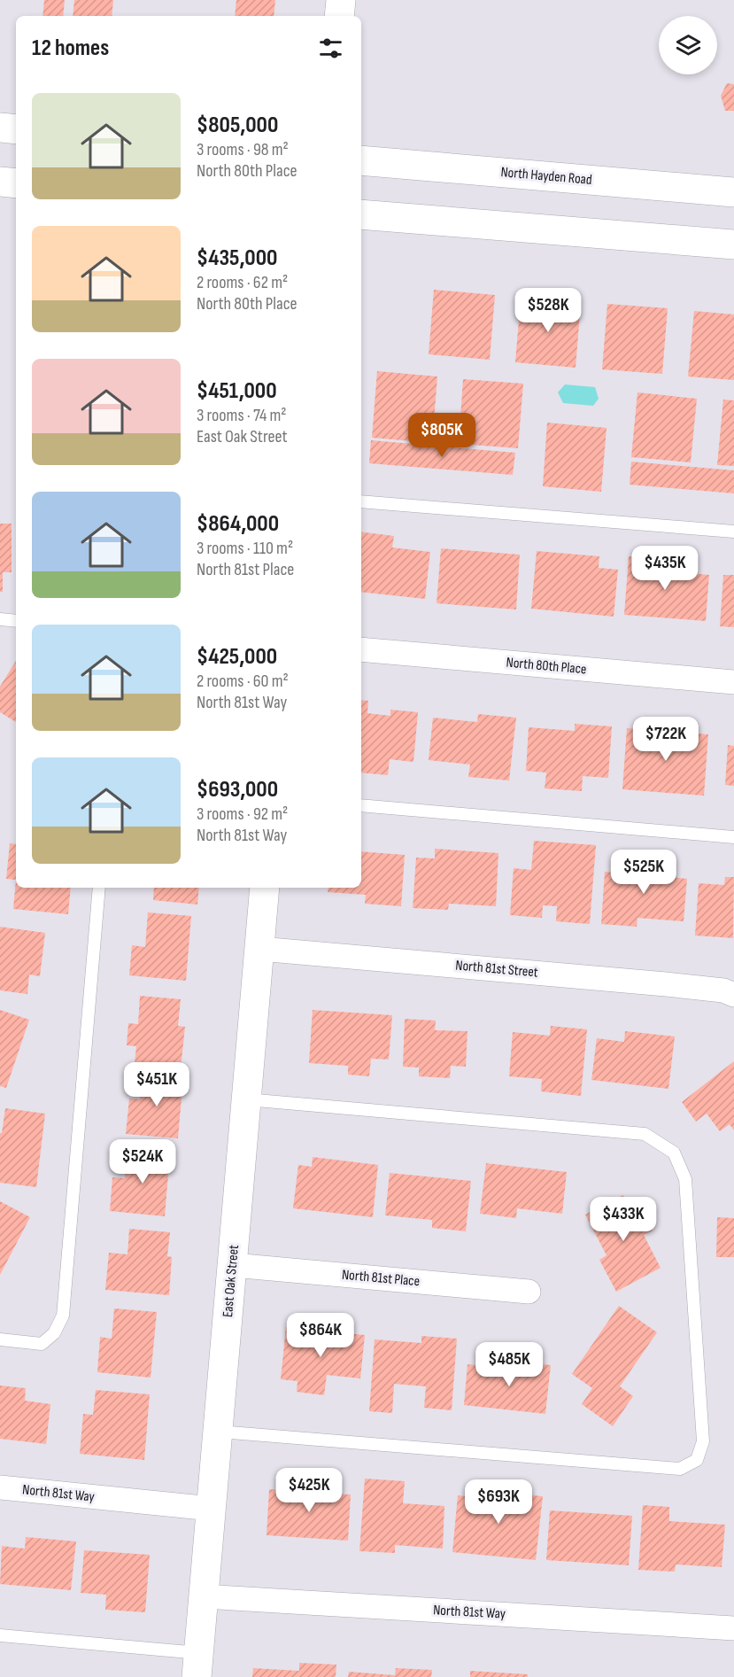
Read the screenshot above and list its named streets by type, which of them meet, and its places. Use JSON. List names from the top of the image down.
{
  "streets": {
    "street": [
      "North Hayden Road",
      "North 80th Place",
      "North 81st Street",
      "North 81st Place",
      "East Oak Street",
      "North 81st Way"
    ]
  },
  "crossings": [
    ["North 81st Street", "East Oak Street"],
    ["North 81st Place", "East Oak Street"],
    ["East Oak Street", "North 81st Way"]
  ],
  "page": {
    "heading": "12 homes",
    "list": [
      {
        "name": "$805,000",
        "note": "3 rooms · 98 m² · North 80th Place"
      },
      {
        "name": "$435,000",
        "note": "2 rooms · 62 m² · North 80th Place"
      },
      {
        "name": "$451,000",
        "note": "3 rooms · 74 m² · East Oak Street"
      },
      {
        "name": "$864,000",
        "note": "3 rooms · 110 m² · North 81st Place"
      },
      {
        "name": "$425,000",
        "note": "2 rooms · 60 m² · North 81st Way"
      },
      {
        "name": "$693,000",
        "note": "3 rooms · 92 m² · North 81st Way"
      }
    ],
    "price": [
      "$528K",
      "$805K",
      "$435K",
      "$722K",
      "$525K",
      "$451K",
      "$524K",
      "$433K",
      "$864K",
      "$485K",
      "$425K",
      "$693K"
    ]
  }
}
